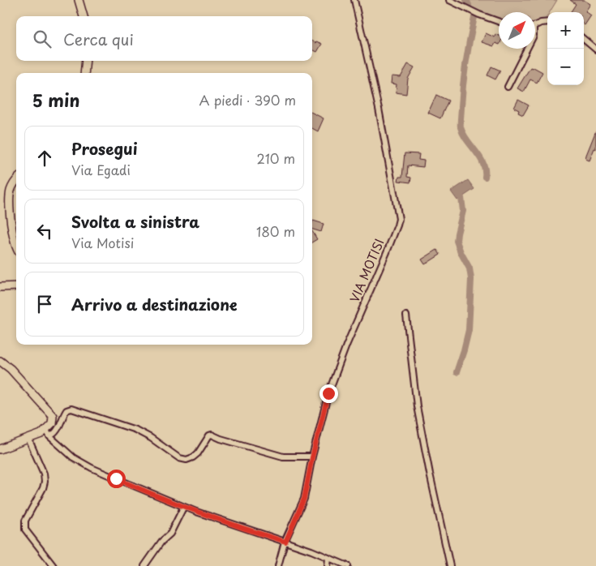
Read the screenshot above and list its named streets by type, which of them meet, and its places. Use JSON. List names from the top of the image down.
{
  "streets": {
    "street": ["VIA MOTISI"]
  },
  "north": "top right",
  "page": {
    "map_buttons": ["+", "−"],
    "search": "Cerca qui",
    "heading": ["5 min", "A piedi · 390 m"],
    "list": [
      ["Prosegui", "Via Egadi", "210 m"],
      ["Svolta a sinistra", "Via Motisi", "180 m"],
      "Arrivo a destinazione"
    ]
  }
}
